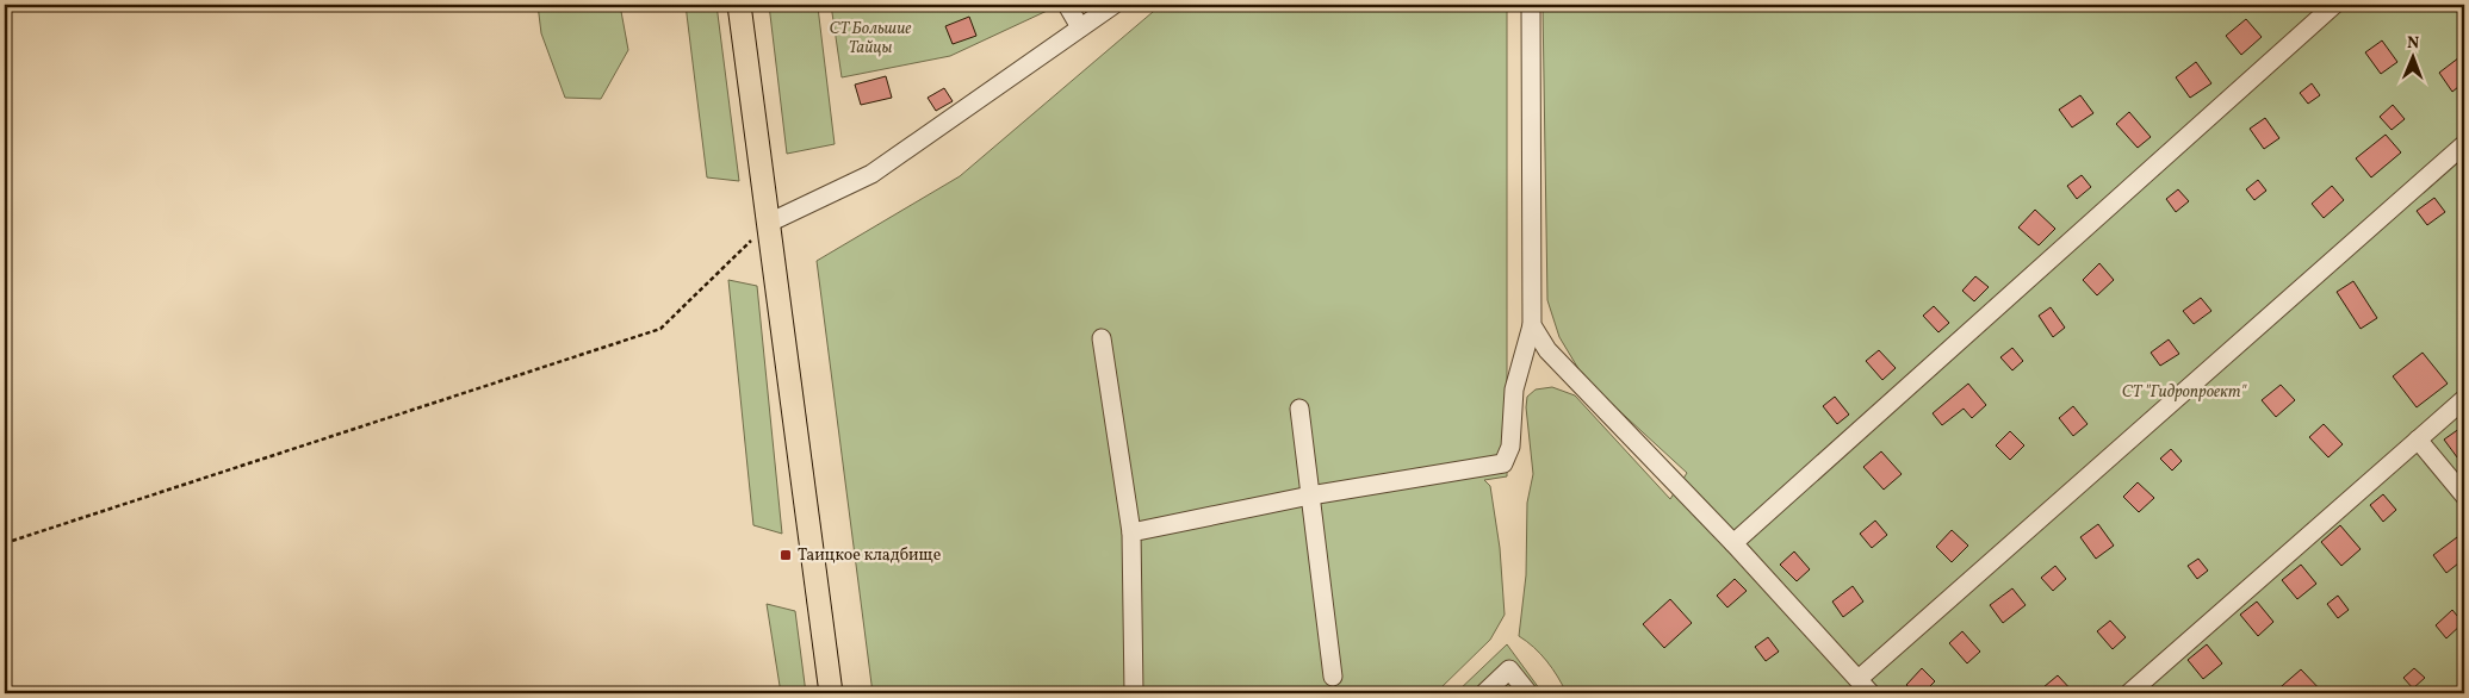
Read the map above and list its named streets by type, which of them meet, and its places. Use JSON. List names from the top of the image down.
{
  "parks": ["СТ Большие Тайцы", "СТ \"Гидропроект\""],
  "places": {
    "transit": ["Таицкое кладбище"]
  },
  "north": "top"
}
